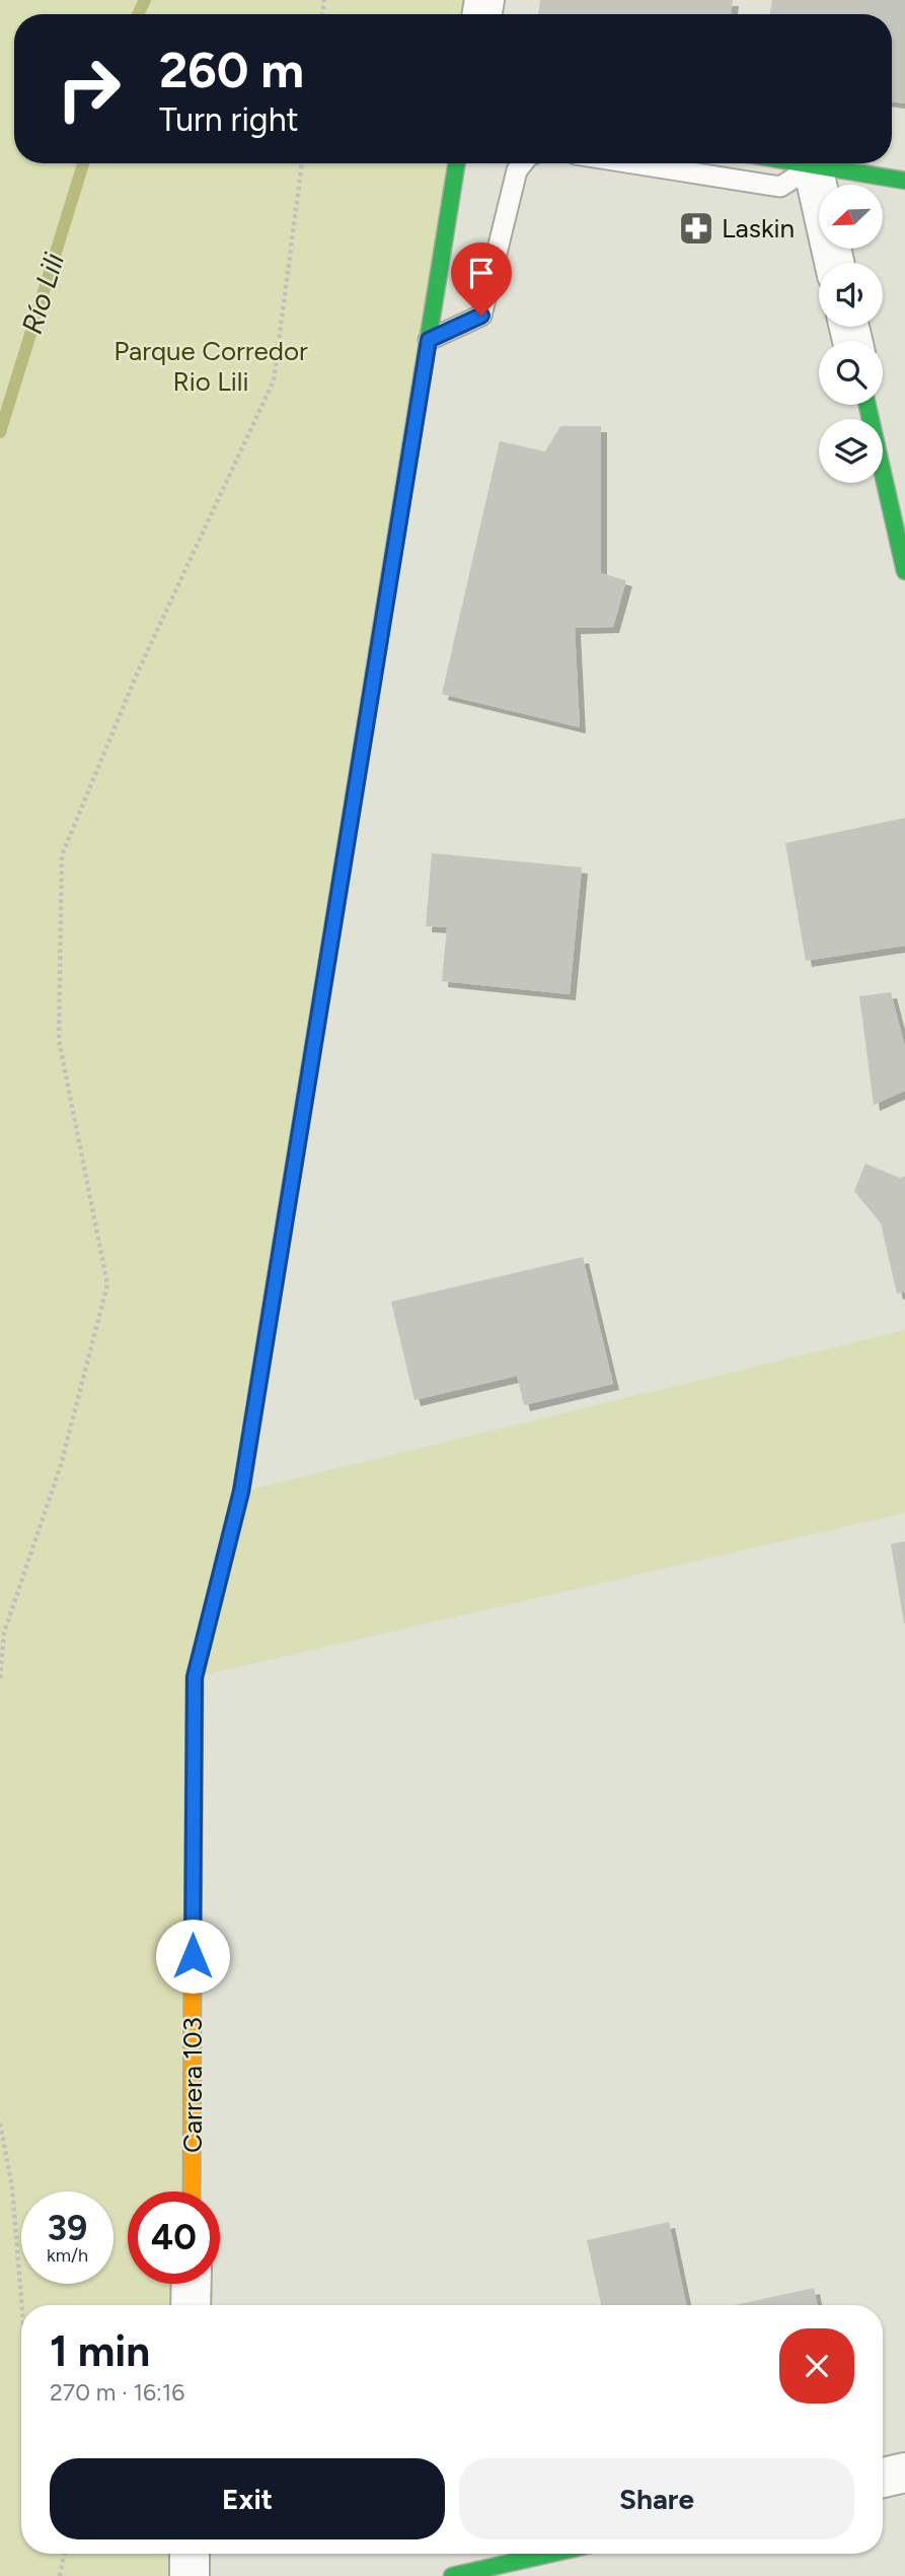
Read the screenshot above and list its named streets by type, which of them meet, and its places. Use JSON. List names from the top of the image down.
{
  "streets": {
    "street": ["Carrera 103"]
  },
  "water": ["Río Lili"],
  "parks": ["Parque Corredor Rio Lili"],
  "places": {
    "pharmacy": ["Laskin"]
  },
  "north": "bottom left",
  "page": {
    "turn": ["260 m", "Turn right"],
    "speed": "39 km/h",
    "limit": "40",
    "heading": ["1 min", "270 m · 16:16"],
    "buttons": ["Exit", "Share"]
  }
}
